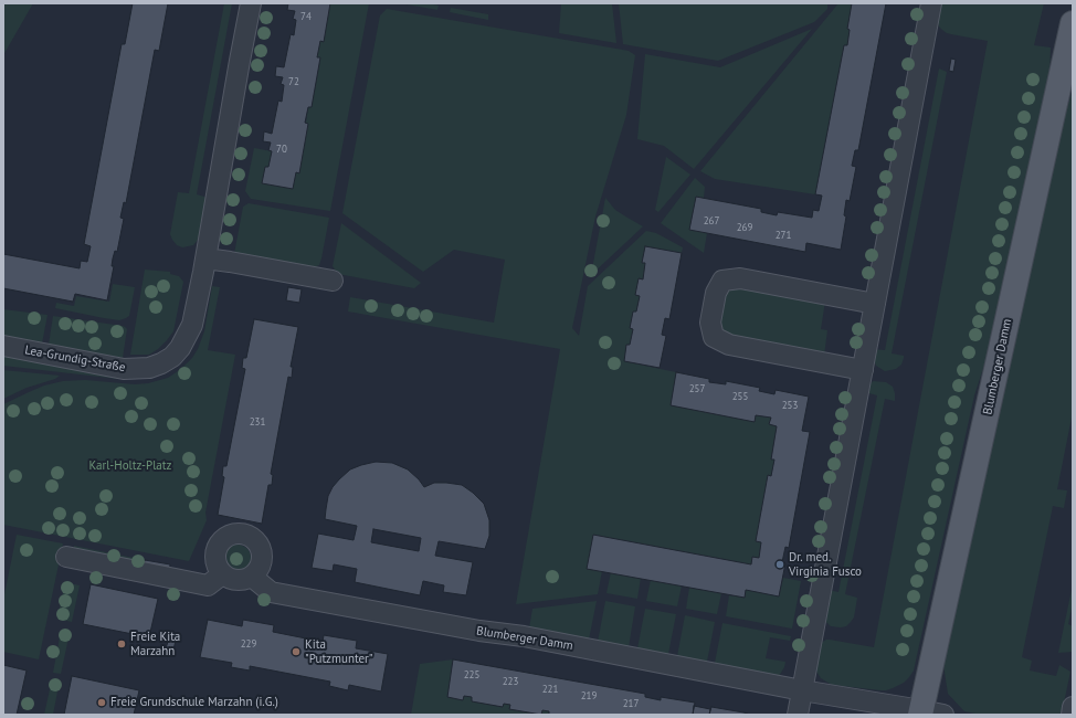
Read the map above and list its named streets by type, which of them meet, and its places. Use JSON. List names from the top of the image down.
{
  "streets": {
    "main road": ["Blumberger Damm"],
    "street": ["Lea-Grundig-Straße"]
  },
  "parks": ["Karl-Holtz-Platz"],
  "places": [
    "Dr. med. Virginia Fusco",
    "Freie Kita Marzahn",
    "Kita \"Putzmunter\"",
    "Freie Grundschule Marzahn (i.G.)"
  ],
  "house_numbers": [
    "74",
    "72",
    "70",
    "267",
    "269",
    "271",
    "257",
    "255",
    "253",
    "231",
    "229",
    "225",
    "223",
    "221",
    "219",
    "217"
  ]
}
